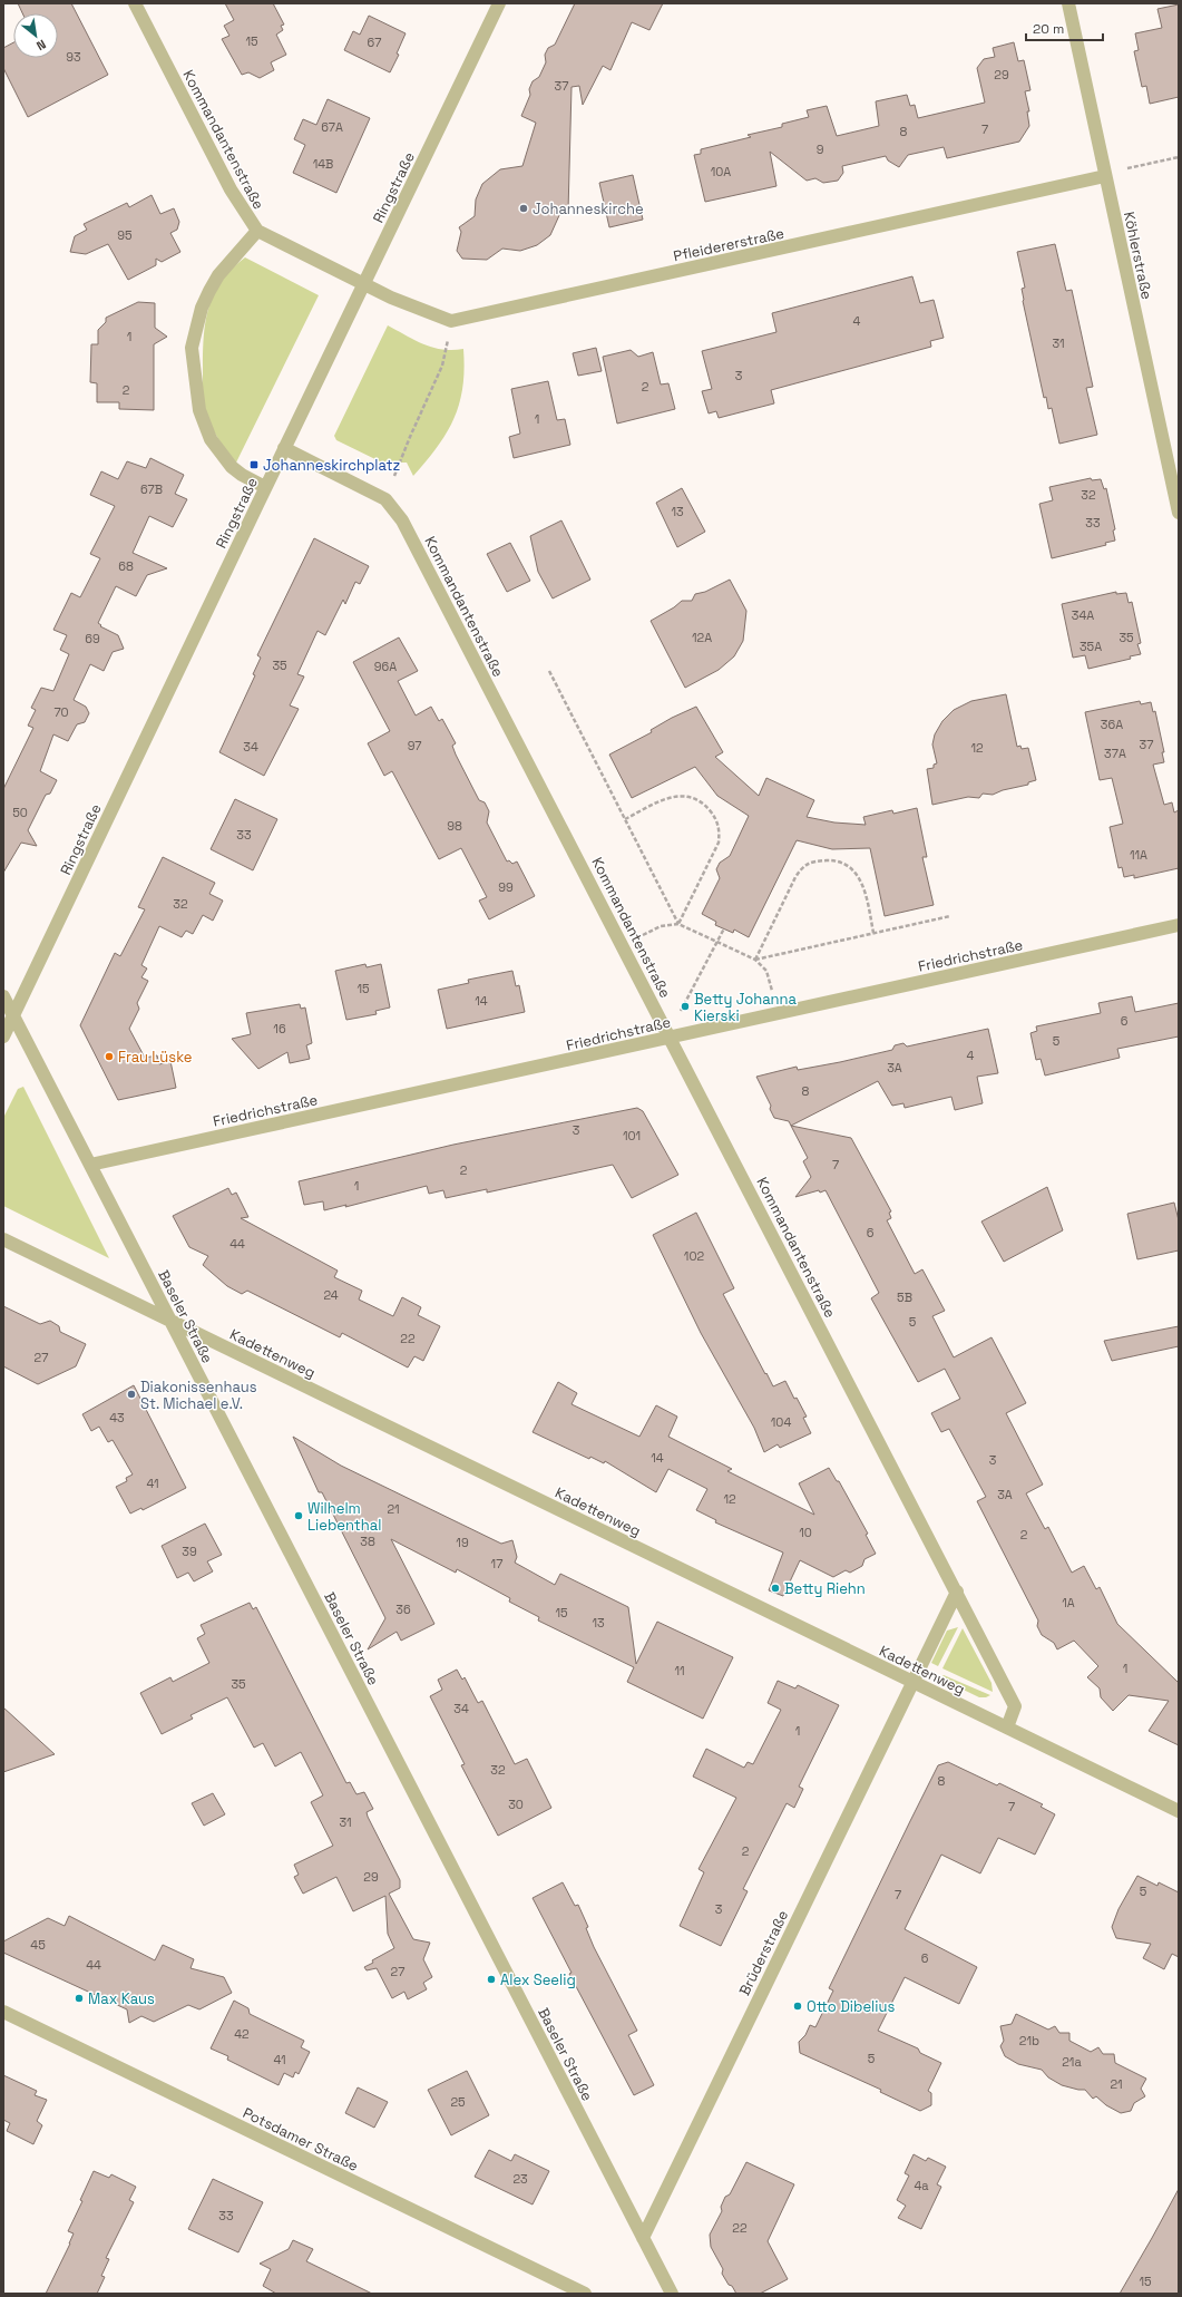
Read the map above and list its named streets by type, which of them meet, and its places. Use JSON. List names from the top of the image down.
{
  "streets": {
    "street": [
      "Kommandantenstraße",
      "Ringstraße",
      "Pfleidererstraße",
      "Köhlerstraße",
      "Friedrichstraße",
      "Baseler Straße",
      "Kadettenweg",
      "Brüderstraße",
      "Potsdamer Straße"
    ]
  },
  "crossings": [
    ["Kommandantenstraße", "Ringstraße"],
    ["Kommandantenstraße", "Friedrichstraße"],
    ["Kommandantenstraße", "Kadettenweg"],
    ["Ringstraße", "Baseler Straße"],
    ["Pfleidererstraße", "Köhlerstraße"],
    ["Friedrichstraße", "Baseler Straße"],
    ["Baseler Straße", "Kadettenweg"],
    ["Baseler Straße", "Brüderstraße"],
    ["Kadettenweg", "Brüderstraße"]
  ],
  "places": {
    "other": [
      "Johanneskirche",
      "Betty Johanna Kierski",
      "Frau Lüske",
      "Diakonissenhaus St. Michael e.V.",
      "Wilhelm Liebenthal",
      "Betty Riehn",
      "Alex Seelig",
      "Max Kaus",
      "Otto Dibelius"
    ],
    "transit": ["Johanneskirchplatz"]
  },
  "house_numbers": [
    "15",
    "67",
    "93",
    "29",
    "37",
    "67A",
    "7",
    "8",
    "9",
    "14B",
    "10A",
    "95",
    "4",
    "1",
    "31",
    "3",
    "2",
    "2",
    "1",
    "67B",
    "32",
    "13",
    "33",
    "68",
    "34A",
    "12A",
    "35",
    "69",
    "35A",
    "35",
    "96A",
    "70",
    "36A",
    "37",
    "97",
    "34",
    "12",
    "37A",
    "50",
    "98",
    "33",
    "11A",
    "99",
    "32",
    "15",
    "14",
    "6",
    "16",
    "5",
    "4",
    "3A",
    "8",
    "3",
    "101",
    "7",
    "2",
    "1",
    "6",
    "44",
    "102",
    "24",
    "5B",
    "5",
    "22",
    "27",
    "43",
    "104",
    "14",
    "3",
    "41",
    "3A",
    "12",
    "21",
    "10",
    "2",
    "38",
    "19",
    "39",
    "17",
    "1A",
    "36",
    "15",
    "13",
    "1",
    "11",
    "35",
    "34",
    "1",
    "32",
    "8",
    "30",
    "7",
    "31",
    "2",
    "29",
    "5",
    "7",
    "3",
    "45",
    "6",
    "44",
    "27",
    "42",
    "21b",
    "5",
    "41",
    "21a",
    "21",
    "25",
    "23",
    "4a",
    "33",
    "22",
    "15"
  ],
  "scale_bar": "20 m",
  "north": "bottom right"
}
